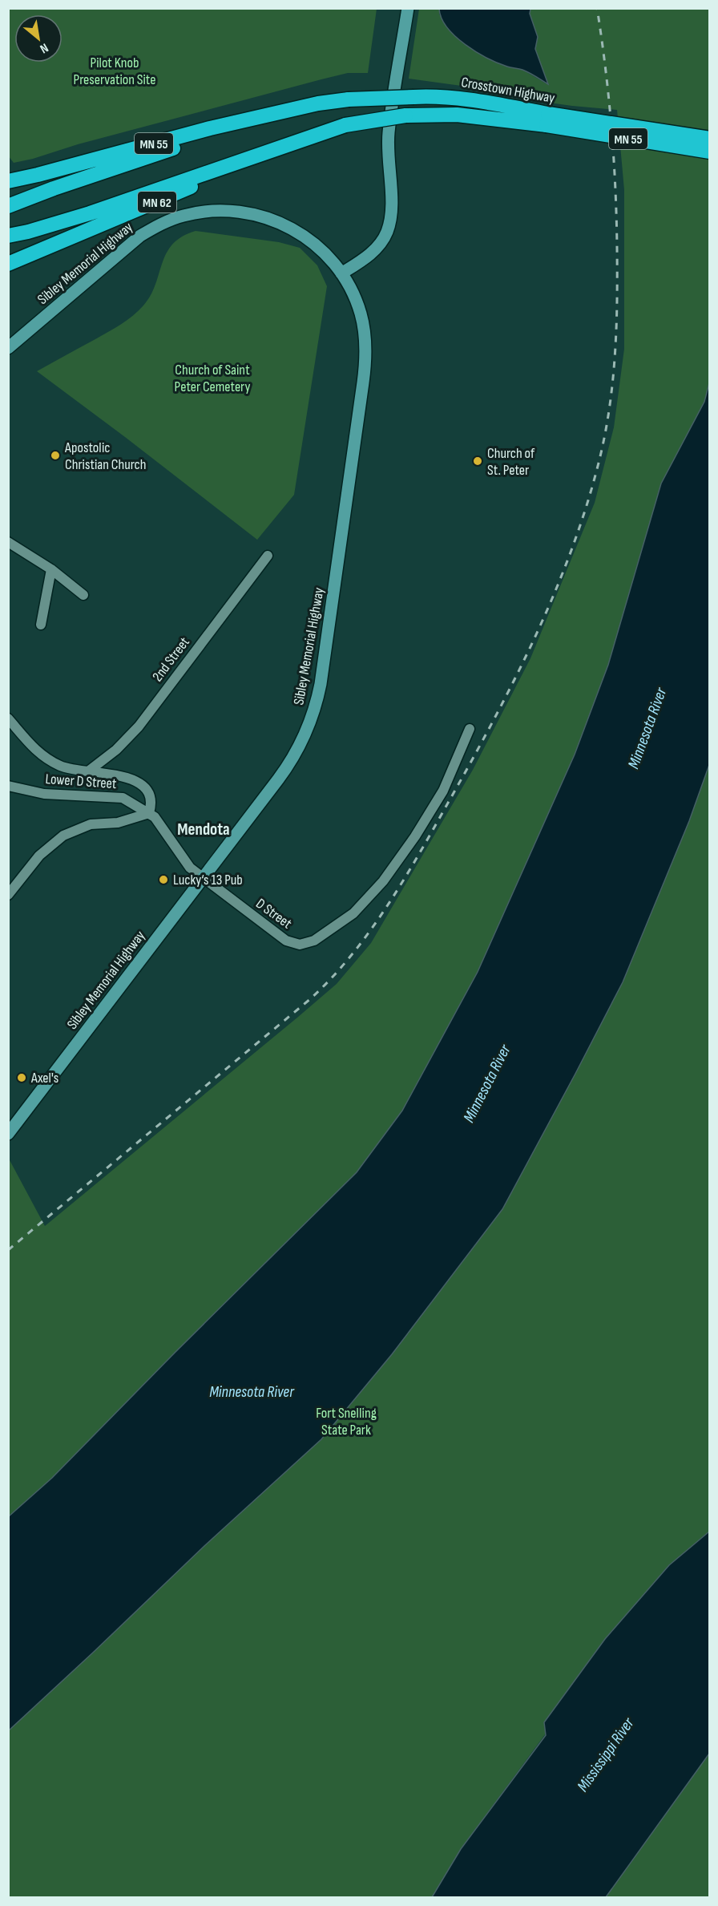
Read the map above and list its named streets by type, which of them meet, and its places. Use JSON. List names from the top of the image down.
{
  "streets": {
    "highway": ["Crosstown Highway", "MN 55", "MN 62"],
    "main road": ["Sibley Memorial Highway"],
    "street": ["2nd Street", "Lower D Street", "D Street"]
  },
  "crossings": [
    ["Crosstown Highway", "MN 55"],
    ["Crosstown Highway", "MN 62"],
    ["MN 55", "MN 62"],
    ["Sibley Memorial Highway", "D Street"],
    ["Lower D Street", "D Street"]
  ],
  "districts": ["Mendota"],
  "water": ["Minnesota River", "Mississippi River"],
  "parks": ["Pilot Knob Preservation Site", "Church of Saint Peter Cemetery", "Fort Snelling State Park"],
  "places": [
    "Apostolic Christian Church",
    "Church of St. Peter",
    "Lucky‘s 13 Pub",
    "Axel's"
  ],
  "north": "bottom right"
}
